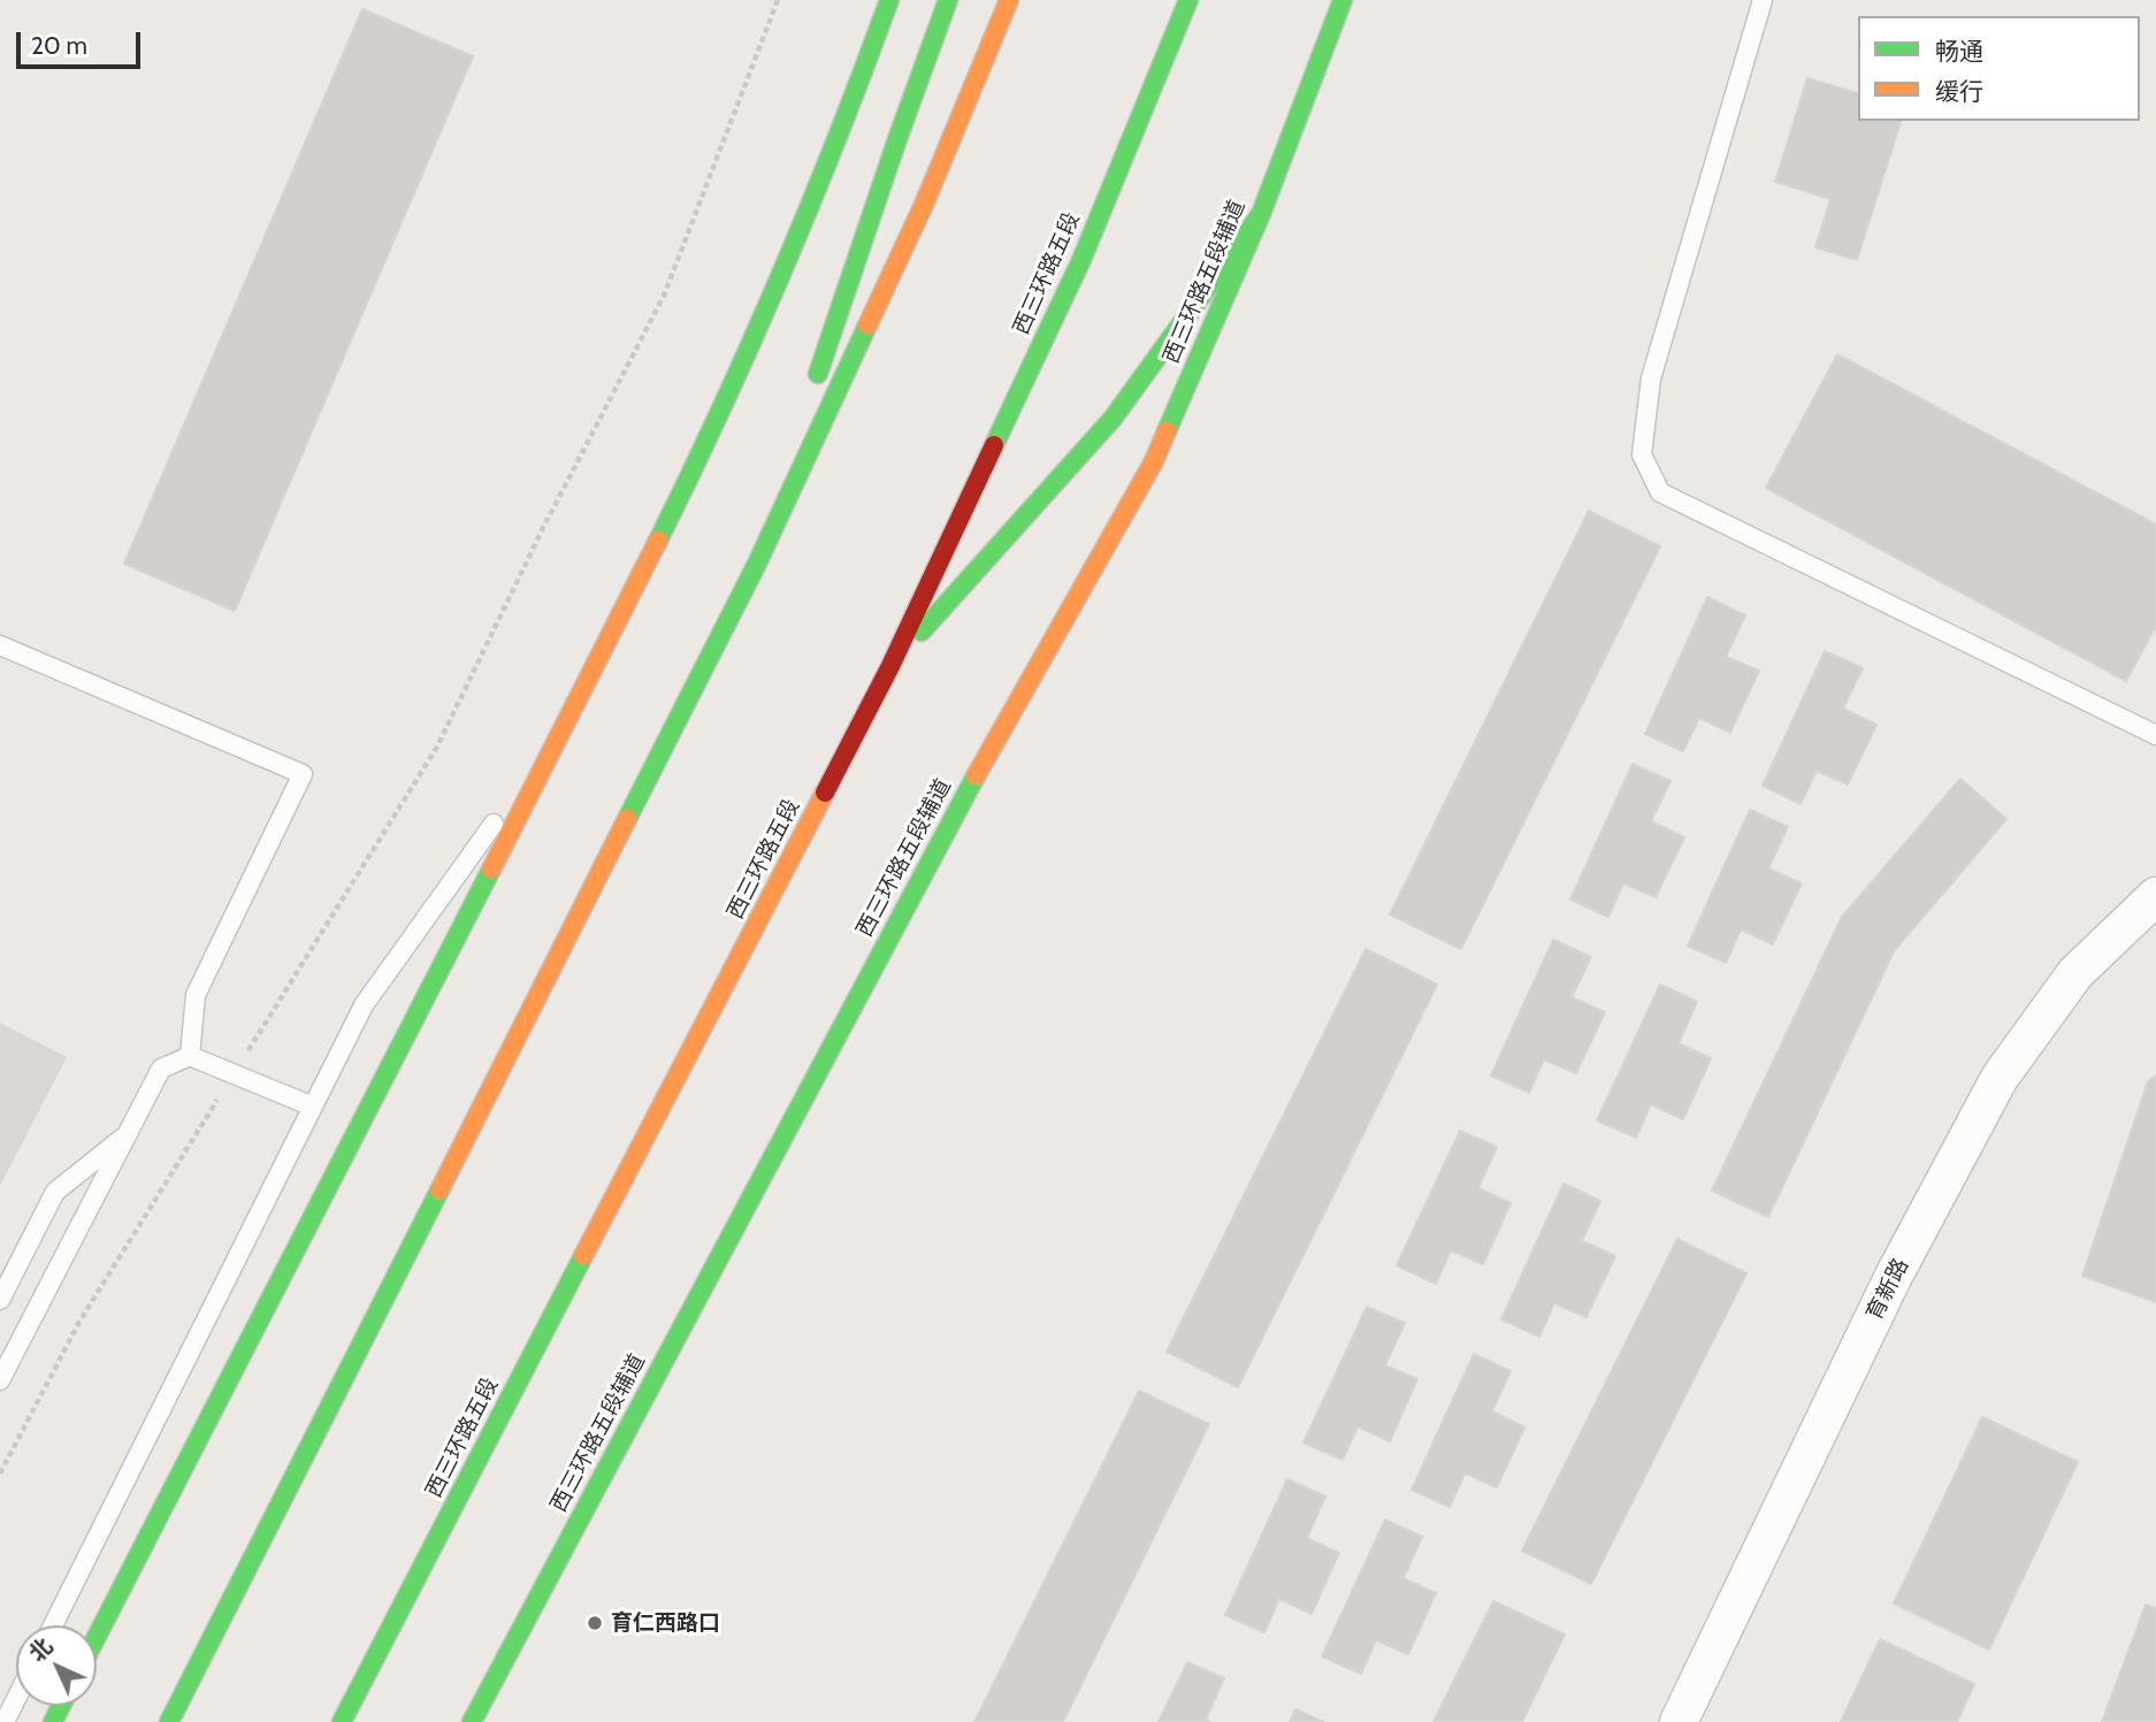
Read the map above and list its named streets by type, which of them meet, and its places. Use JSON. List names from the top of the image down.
{
  "streets": {
    "main road": ["西三环路五段", "西三环路五段辅道"],
    "street": ["育新路"]
  },
  "places": ["育仁西路口"],
  "legend": ["畅通", "缓行"],
  "scale_bar": "20 m",
  "north": "top left"
}
